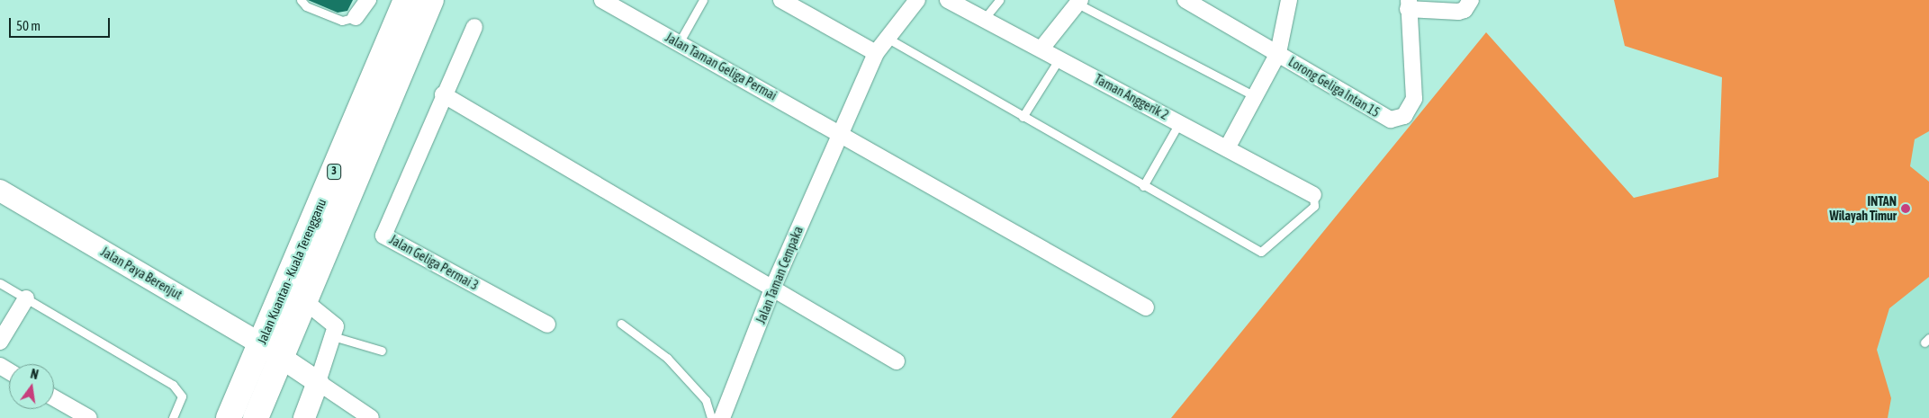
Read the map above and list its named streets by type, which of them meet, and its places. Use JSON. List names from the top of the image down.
{
  "streets": {
    "highway": ["3", "Jalan Kuantan - Kuala Terengganu"],
    "street": [
      "Jalan Taman Geliga Permai",
      "Lorong Geliga Intan 15",
      "Taman Anggerik 2",
      "Jalan Geliga Permai 3",
      "Jalan Paya Berenjut",
      "Jalan Taman Cempaka"
    ]
  },
  "crossings": [
    ["Jalan Taman Geliga Permai", "Jalan Taman Cempaka"],
    ["Jalan Kuantan - Kuala Terengganu", "Jalan Paya Berenjut"]
  ],
  "places": ["INTAN Wilayah Timur"],
  "scale_bar": "50 m",
  "north": "top"
}
